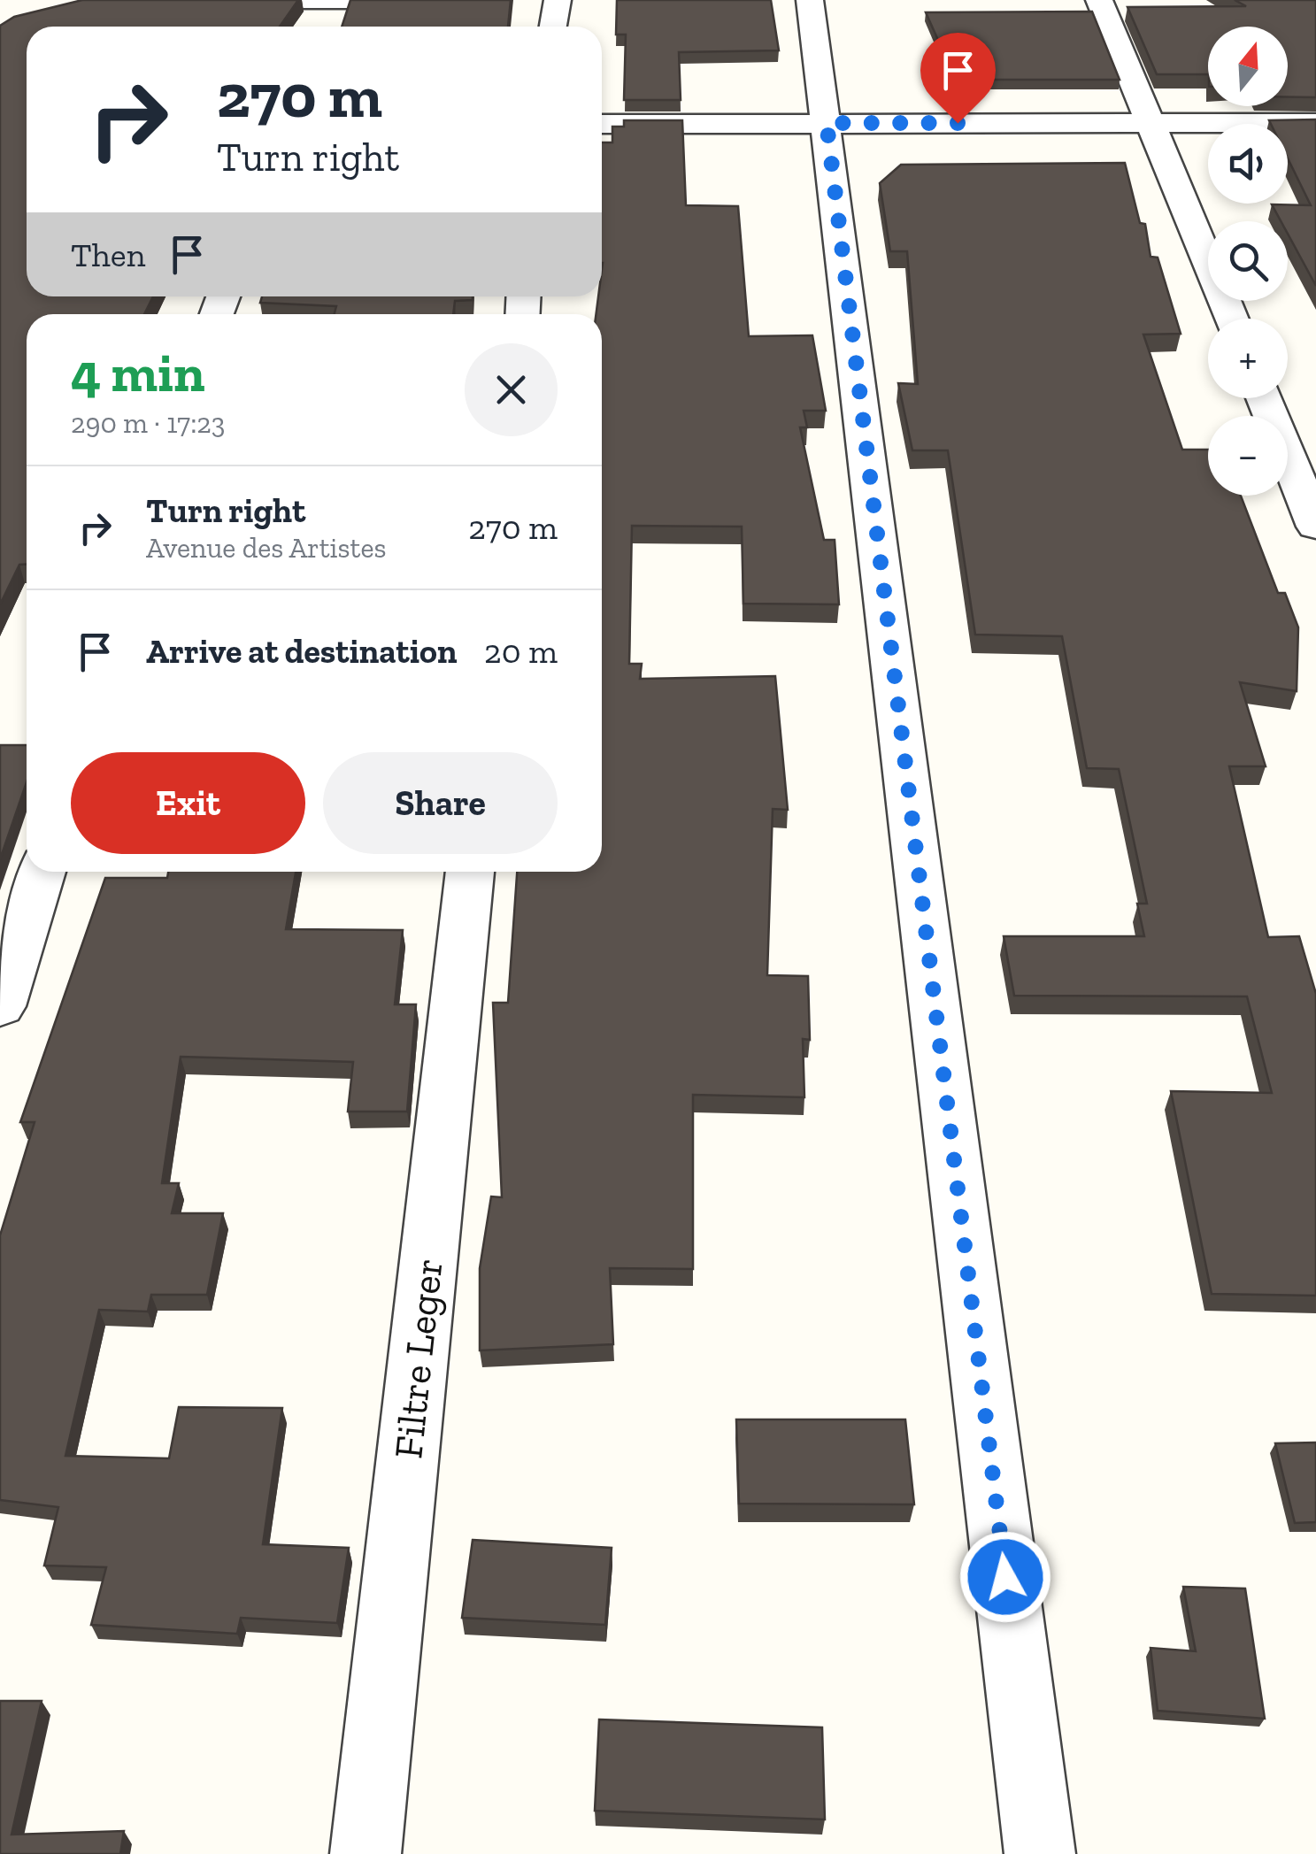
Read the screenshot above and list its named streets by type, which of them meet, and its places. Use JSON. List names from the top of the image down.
{
  "streets": {
    "street": ["Filtre Leger"]
  },
  "north": "top",
  "page": {
    "map_buttons": ["+", "−"],
    "turn": ["270 m", "Turn right"],
    "then": "Then",
    "heading": ["4 min", "290 m · 17:23"],
    "list": [
      {
        "name": "Turn right",
        "note": "Avenue des Artistes",
        "value": "270 m"
      },
      {
        "name": "Arrive at destination",
        "value": "20 m"
      }
    ],
    "buttons": ["Exit", "Share"]
  }
}
